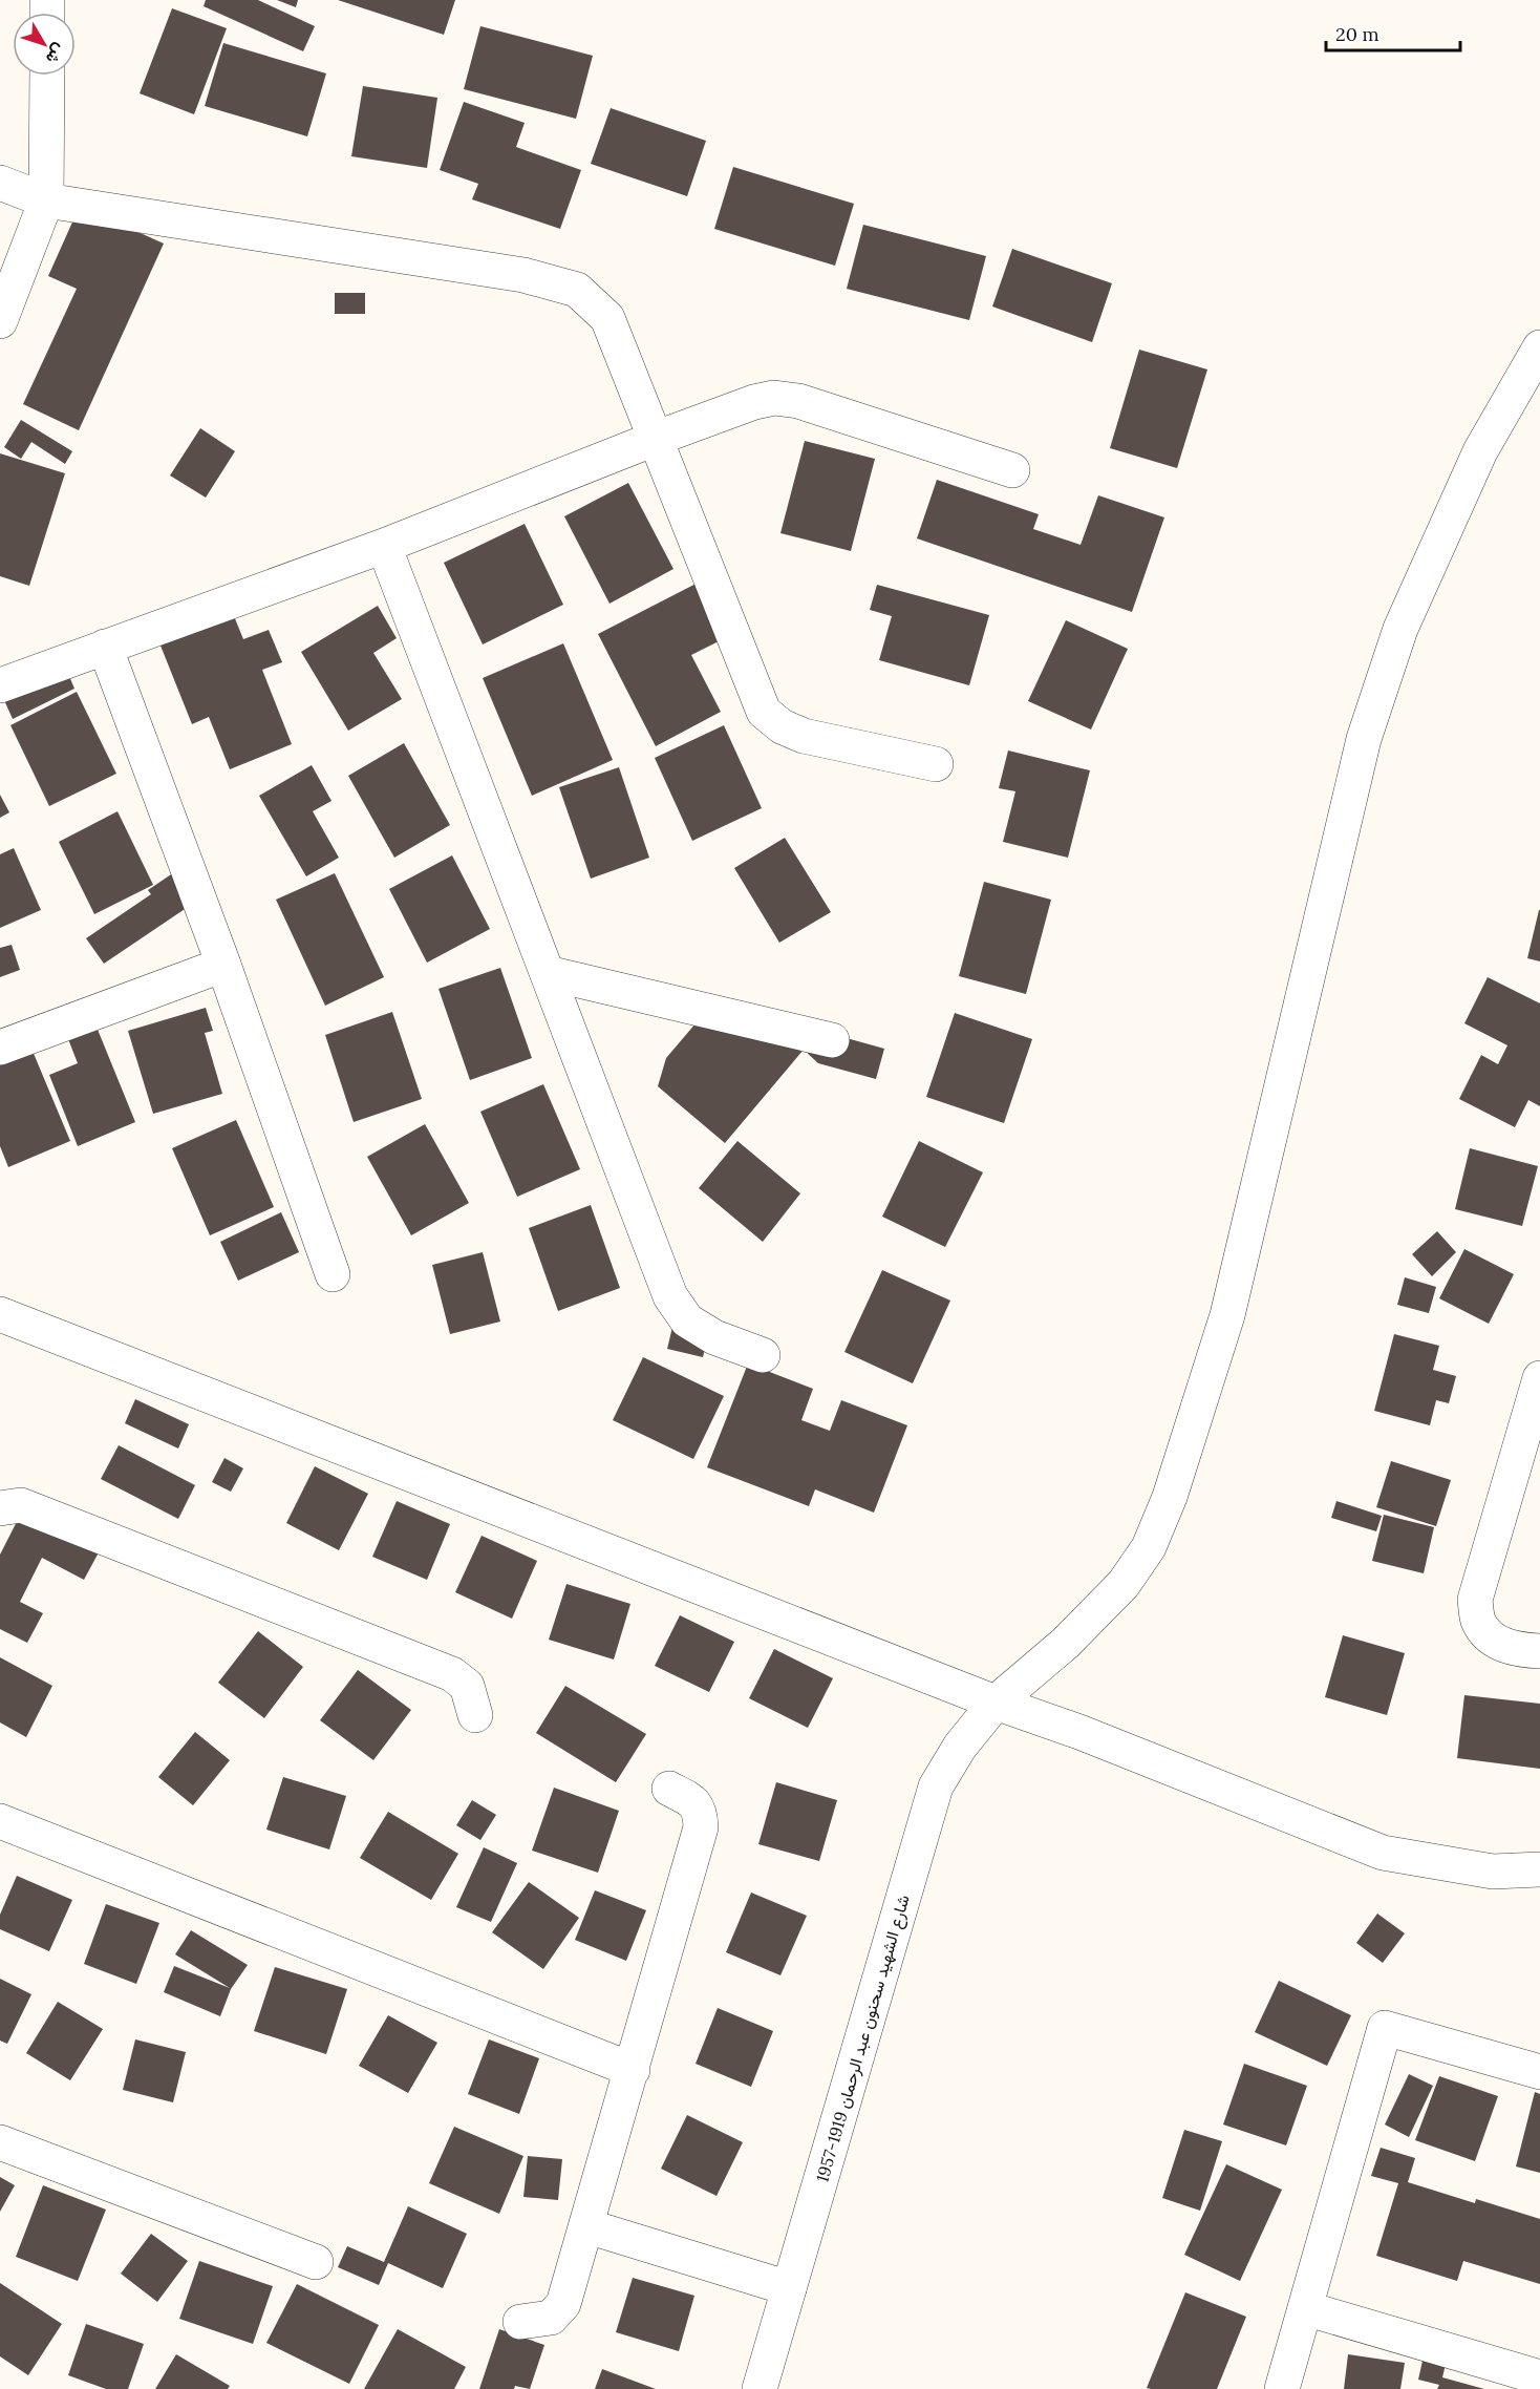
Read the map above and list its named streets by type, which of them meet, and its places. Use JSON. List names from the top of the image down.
{
  "streets": {
    "street": ["شارع الشهيد سحنون عبد الرحمان 1919-1957"]
  },
  "scale_bar": "20 m",
  "north": "bottom right"
}
